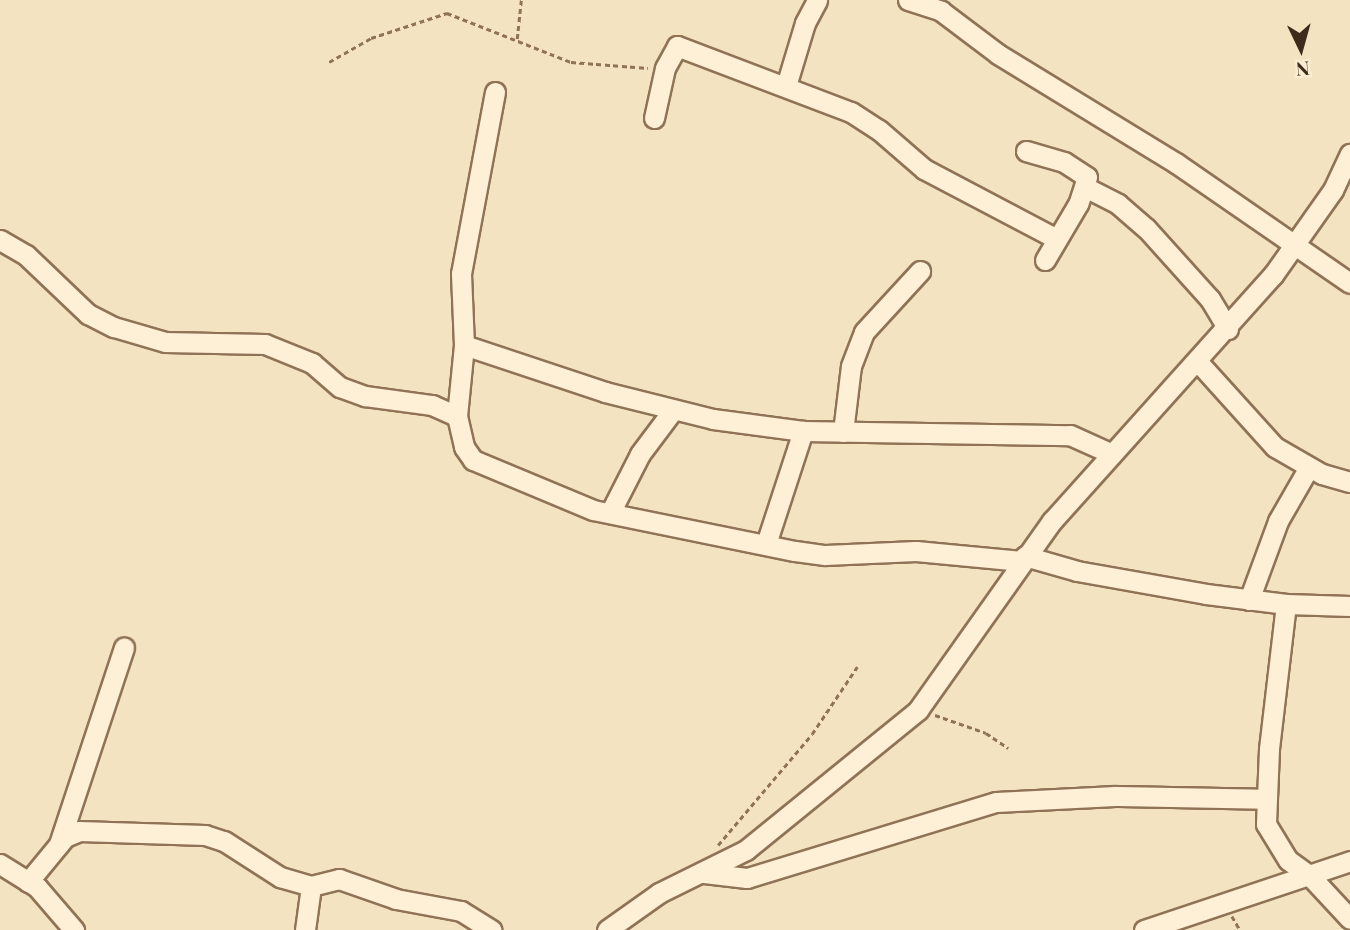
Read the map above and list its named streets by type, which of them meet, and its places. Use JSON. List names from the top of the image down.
{
  "north": "bottom"
}
